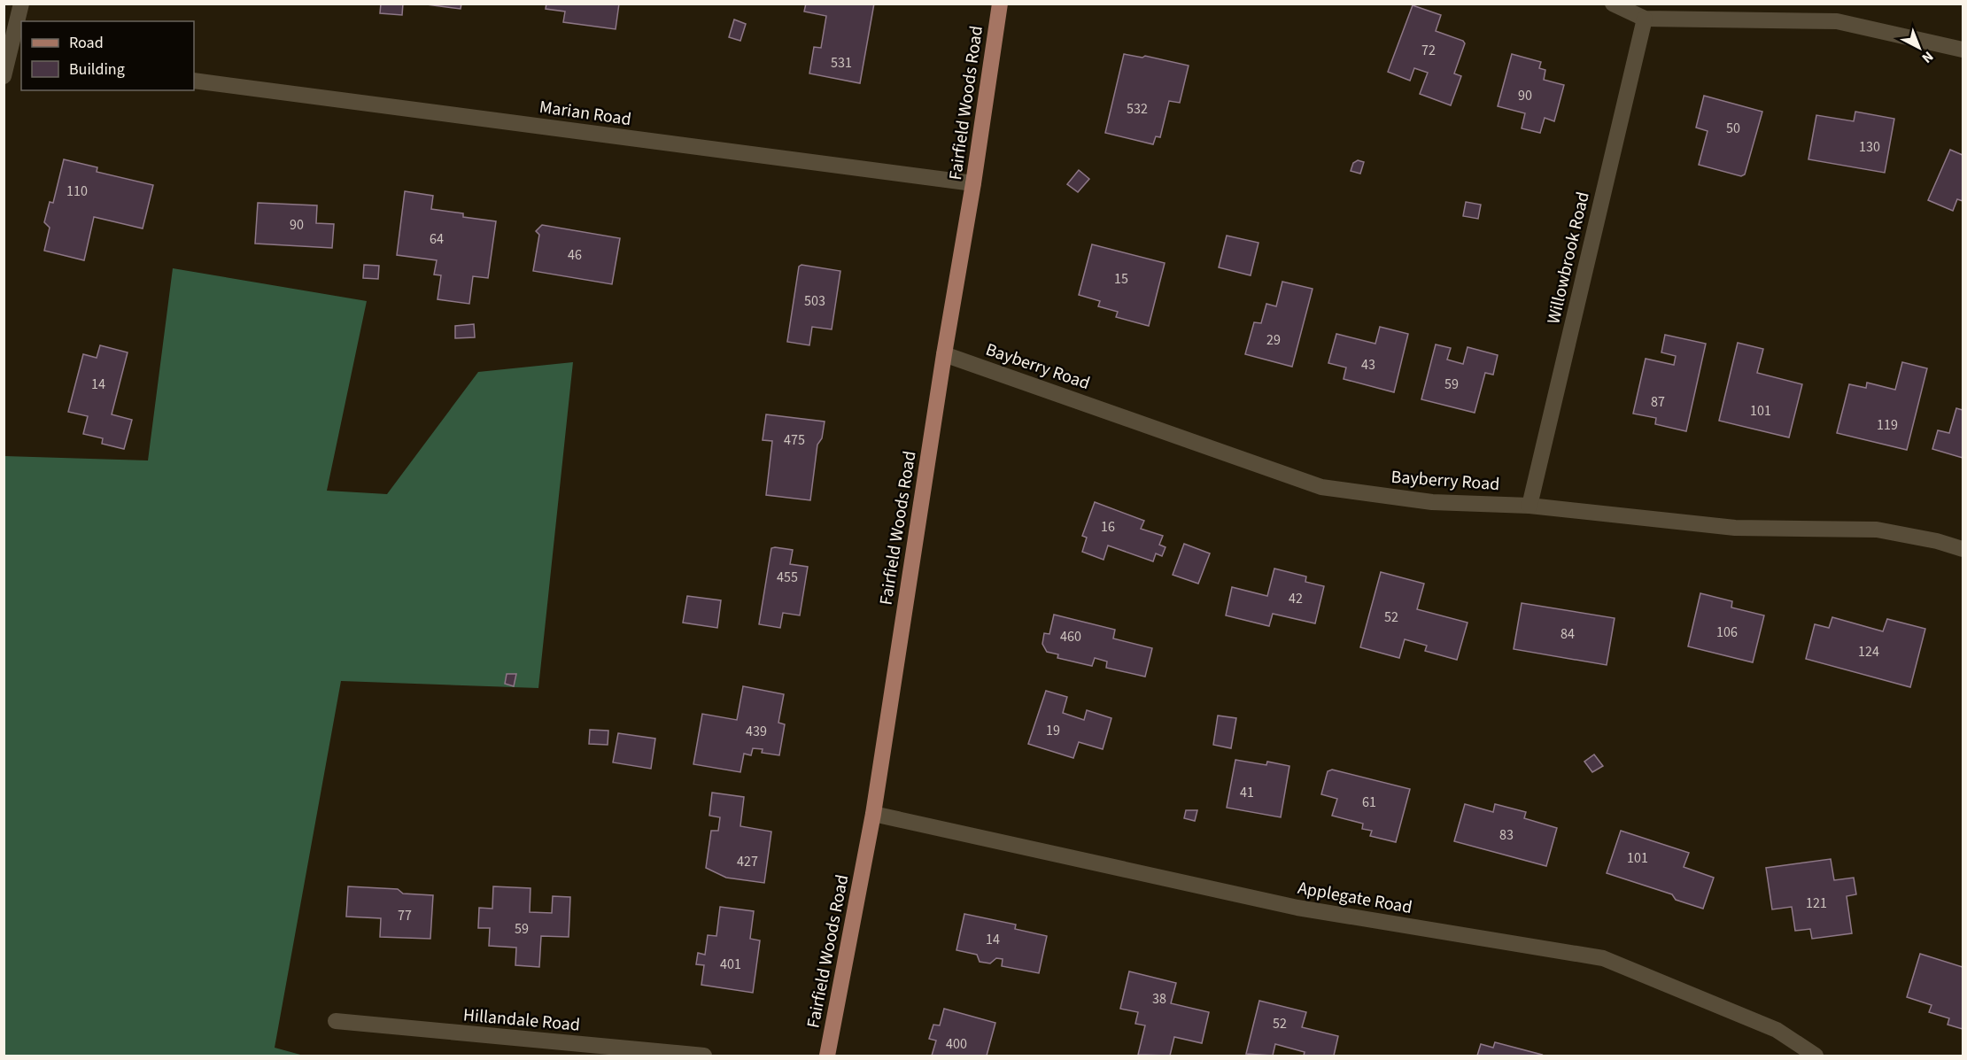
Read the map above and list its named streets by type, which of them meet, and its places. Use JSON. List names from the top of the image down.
{
  "streets": {
    "main road": ["Fairfield Woods Road"],
    "street": [
      "Marian Road",
      "Willowbrook Road",
      "Bayberry Road",
      "Applegate Road",
      "Hillandale Road"
    ]
  },
  "crossings": [
    ["Fairfield Woods Road", "Marian Road"],
    ["Fairfield Woods Road", "Bayberry Road"],
    ["Fairfield Woods Road", "Applegate Road"],
    ["Willowbrook Road", "Bayberry Road"]
  ],
  "house_numbers": [
    "72",
    "531",
    "90",
    "532",
    "50",
    "130",
    "110",
    "90",
    "64",
    "46",
    "15",
    "503",
    "29",
    "43",
    "14",
    "59",
    "87",
    "101",
    "119",
    "475",
    "16",
    "455",
    "42",
    "52",
    "106",
    "84",
    "460",
    "124",
    "19",
    "439",
    "41",
    "61",
    "83",
    "101",
    "427",
    "121",
    "77",
    "59",
    "14",
    "401",
    "38",
    "52",
    "400"
  ],
  "legend": ["Road", "Building"],
  "north": "bottom right"
}
